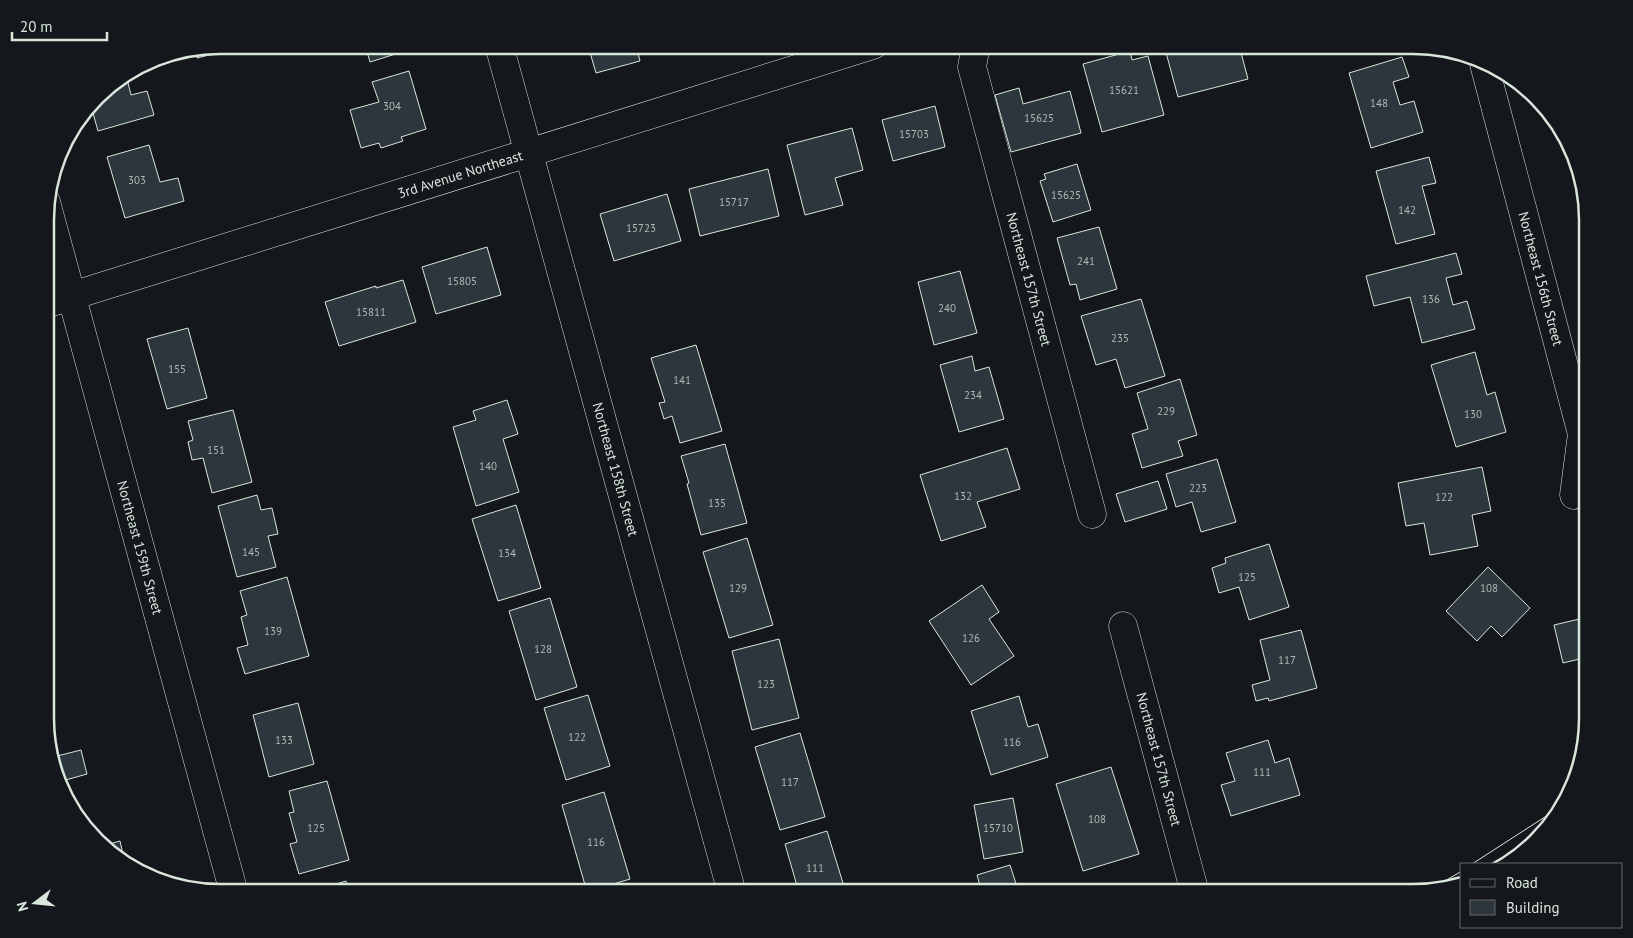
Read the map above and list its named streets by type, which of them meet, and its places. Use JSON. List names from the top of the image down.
{
  "streets": {
    "street": [
      "3rd Avenue Northeast",
      "Northeast 156th Street",
      "Northeast 157th Street",
      "Northeast 158th Street",
      "Northeast 159th Street"
    ]
  },
  "crossings": [
    ["3rd Avenue Northeast", "Northeast 158th Street"],
    ["3rd Avenue Northeast", "Northeast 159th Street"]
  ],
  "house_numbers": [
    "15621",
    "148",
    "304",
    "15625",
    "15703",
    "303",
    "15625",
    "15717",
    "142",
    "15723",
    "241",
    "15805",
    "136",
    "240",
    "15811",
    "235",
    "155",
    "141",
    "234",
    "229",
    "130",
    "151",
    "140",
    "223",
    "132",
    "122",
    "135",
    "145",
    "134",
    "125",
    "129",
    "108",
    "139",
    "126",
    "128",
    "117",
    "123",
    "122",
    "133",
    "116",
    "111",
    "117",
    "108",
    "125",
    "15710",
    "116",
    "111"
  ],
  "legend": ["Road", "Building"],
  "scale_bar": "20 m",
  "north": "left"
}
